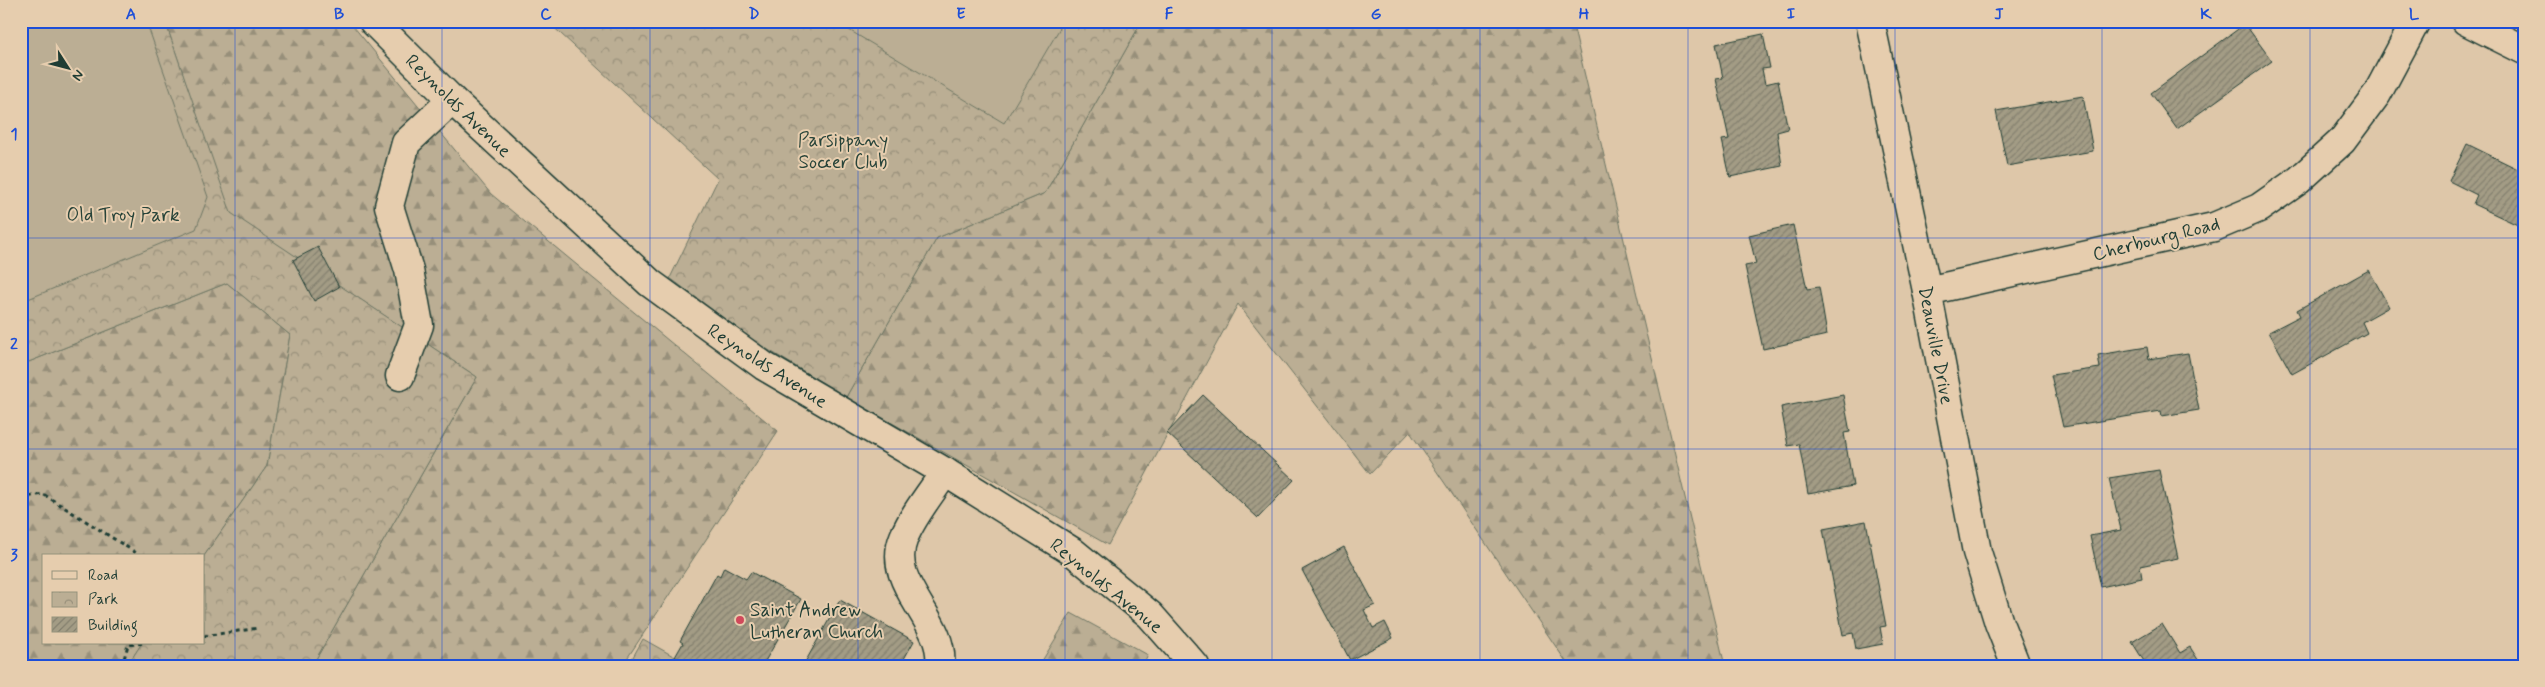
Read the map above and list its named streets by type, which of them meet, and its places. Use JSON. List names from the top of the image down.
{
  "streets": {
    "street": ["Reynolds Avenue", "Cherbourg Road", "Deauville Drive"]
  },
  "crossings": [
    ["Cherbourg Road", "Deauville Drive"]
  ],
  "parks": ["Parsippany Soccer Club", "Old Troy Park"],
  "places": ["Saint Andrew Lutheran Church"],
  "legend": ["Road", "Park", "Building"],
  "north": "bottom right",
  "grid": {
    "columns": [
      "A",
      "B",
      "C",
      "D",
      "E",
      "F",
      "G",
      "H",
      "I",
      "J",
      "K",
      "L"
    ],
    "rows": ["1", "2", "3"]
  }
}
